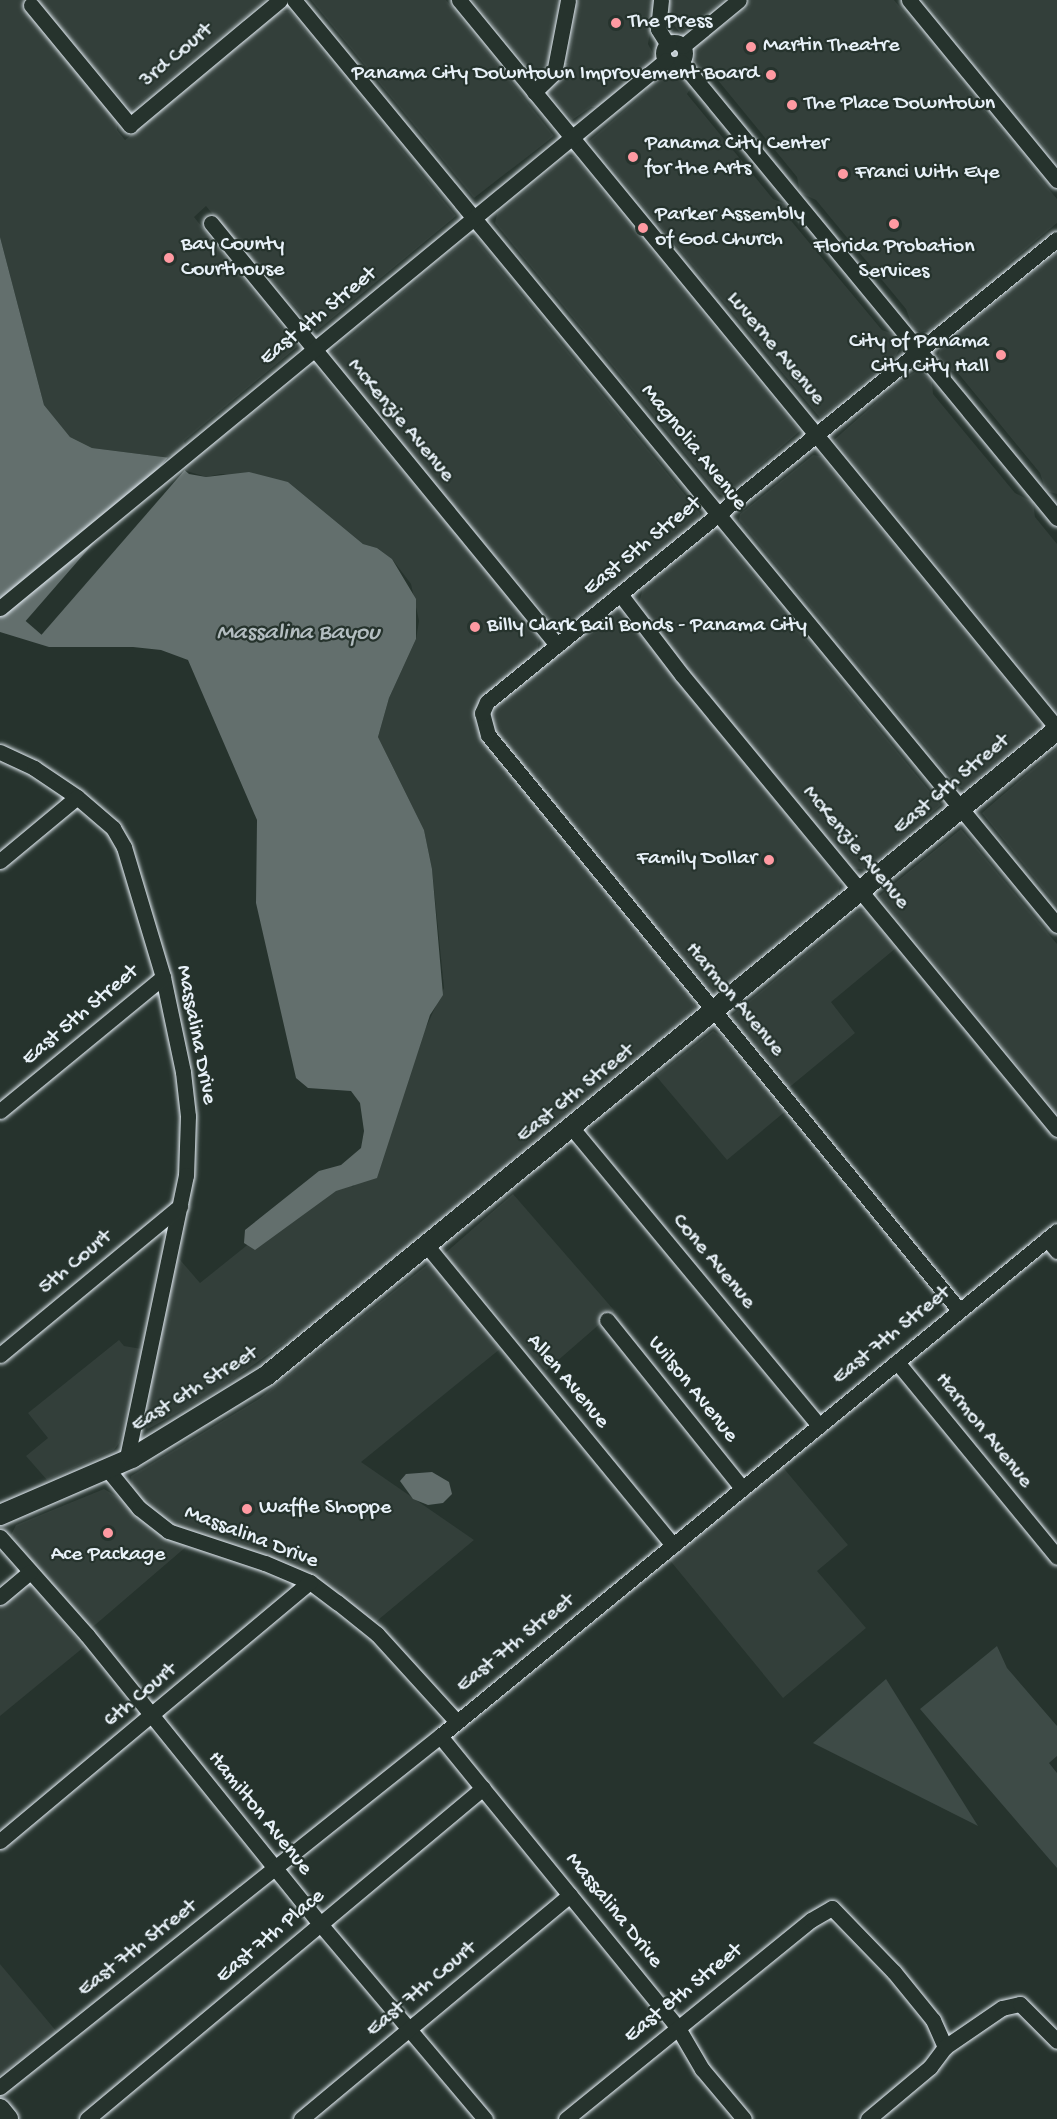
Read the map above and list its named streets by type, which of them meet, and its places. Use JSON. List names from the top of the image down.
{
  "streets": {
    "main road": ["East 6th Street"],
    "street": [
      "3rd Court",
      "East 4th Street",
      "Luverne Avenue",
      "McKenzie Avenue",
      "Magnolia Avenue",
      "East 5th Street",
      "Harmon Avenue",
      "Massalina Drive",
      "Cone Avenue",
      "5th Court",
      "East 7th Street",
      "Allen Avenue",
      "Wilson Avenue",
      "6th Court",
      "Hamilton Avenue",
      "East 7th Place",
      "East 7th Court",
      "East 8th Street"
    ]
  },
  "crossings": [
    ["East 4th Street", "Luverne Avenue"],
    ["East 4th Street", "McKenzie Avenue"],
    ["East 4th Street", "Magnolia Avenue"],
    ["Luverne Avenue", "East 5th Street"],
    ["Luverne Avenue", "East 6th Street"],
    ["McKenzie Avenue", "East 5th Street"],
    ["McKenzie Avenue", "East 6th Street"],
    ["Magnolia Avenue", "East 5th Street"],
    ["Magnolia Avenue", "East 6th Street"],
    ["East 5th Street", "Harmon Avenue"],
    ["East 5th Street", "Massalina Drive"],
    ["East 6th Street", "Harmon Avenue"],
    ["East 6th Street", "Massalina Drive"],
    ["East 6th Street", "Cone Avenue"],
    ["East 6th Street", "Allen Avenue"],
    ["Harmon Avenue", "East 7th Street"],
    ["Massalina Drive", "5th Court"],
    ["Massalina Drive", "East 7th Street"],
    ["Massalina Drive", "6th Court"],
    ["Massalina Drive", "East 7th Place"],
    ["Massalina Drive", "East 7th Court"],
    ["Massalina Drive", "East 8th Street"],
    ["Cone Avenue", "East 7th Street"],
    ["East 7th Street", "Allen Avenue"],
    ["East 7th Street", "Wilson Avenue"],
    ["East 7th Street", "Hamilton Avenue"],
    ["6th Court", "Hamilton Avenue"],
    ["Hamilton Avenue", "East 7th Place"],
    ["Hamilton Avenue", "East 7th Court"]
  ],
  "water": ["Massalina Bayou"],
  "places": [
    "The Press",
    "Martin Theatre",
    "Panama City Downtown Improvement Board",
    "The Place Downtown",
    "Panama City Center for the Arts",
    "Franci With Eye",
    "Florida Probation Services",
    "Parker Assembly of God Church",
    "Bay County Courthouse",
    "City of Panama City City Hall",
    "Billy Clark Bail Bonds - Panama City",
    "Family Dollar",
    "Waffle Shoppe",
    "Ace Package"
  ]
}
